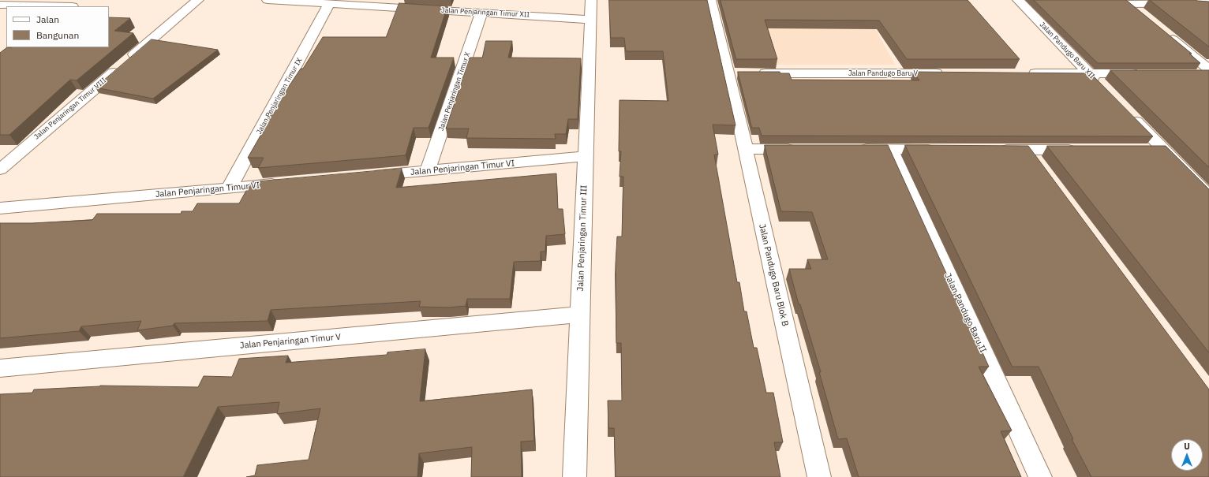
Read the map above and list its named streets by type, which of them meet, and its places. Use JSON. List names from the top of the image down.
{
  "streets": {
    "street": [
      "Jalan Penjaringan Timur XII",
      "Jalan Pandugo Baru XII",
      "Jalan Pandugo Baru V",
      "Jalan Penjaringan Timur X",
      "Jalan Penjaringan Timur IX",
      "Jalan Penjaringan Timur VIII",
      "Jalan Penjaringan Timur VI",
      "Jalan Penjaringan Timur III",
      "Jalan Pandugo Baru Blok B",
      "Jalan Pandugo Baru II",
      "Jalan Penjaringan Timur V"
    ]
  },
  "crossings": [
    ["Jalan Penjaringan Timur XII", "Jalan Penjaringan Timur X"],
    ["Jalan Penjaringan Timur XII", "Jalan Penjaringan Timur IX"],
    ["Jalan Penjaringan Timur XII", "Jalan Penjaringan Timur III"],
    ["Jalan Pandugo Baru V", "Jalan Pandugo Baru Blok B"],
    ["Jalan Penjaringan Timur X", "Jalan Penjaringan Timur VI"],
    ["Jalan Penjaringan Timur IX", "Jalan Penjaringan Timur VI"],
    ["Jalan Penjaringan Timur VI", "Jalan Penjaringan Timur III"],
    ["Jalan Penjaringan Timur III", "Jalan Penjaringan Timur V"]
  ],
  "legend": ["Jalan", "Bangunan"],
  "north": "top"
}
